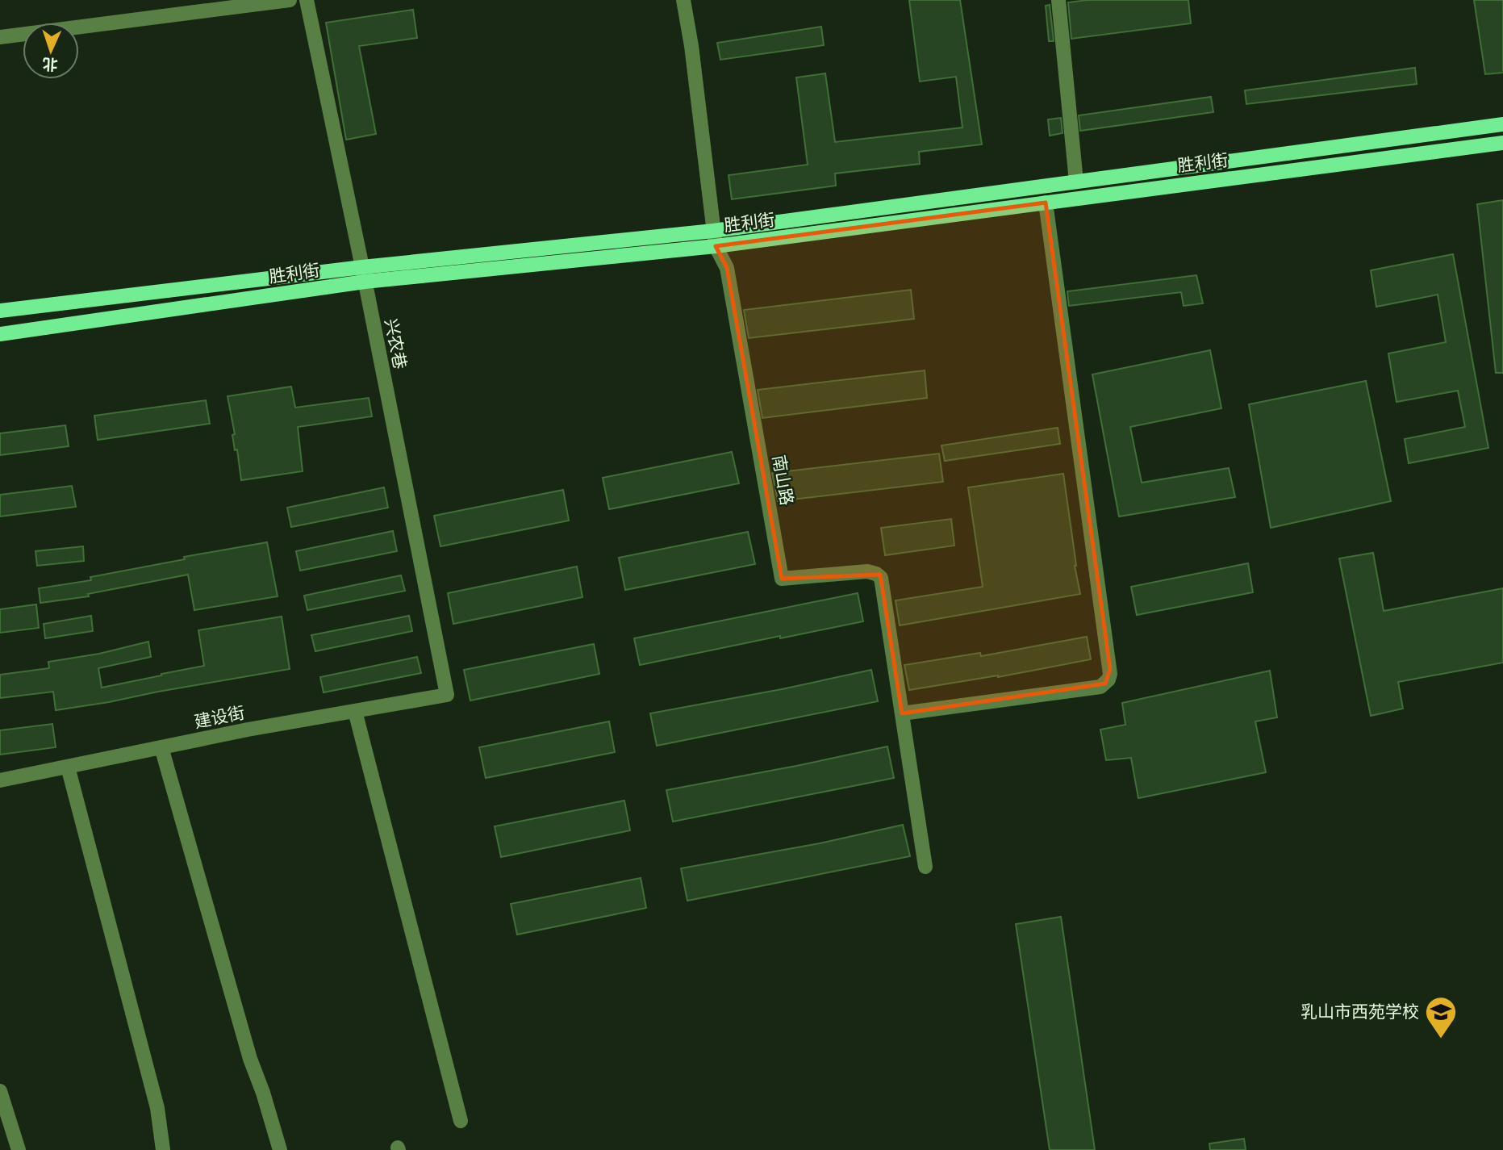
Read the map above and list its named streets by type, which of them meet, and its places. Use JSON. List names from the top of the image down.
{
  "streets": {
    "main road": ["胜利街"],
    "street": ["兴农巷", "南山路", "建设街"]
  },
  "crossings": [
    ["胜利街", "兴农巷"],
    ["胜利街", "南山路"],
    ["兴农巷", "建设街"]
  ],
  "places": {
    "school or university": ["乳山市西苑学校"]
  },
  "north": "bottom"
}
